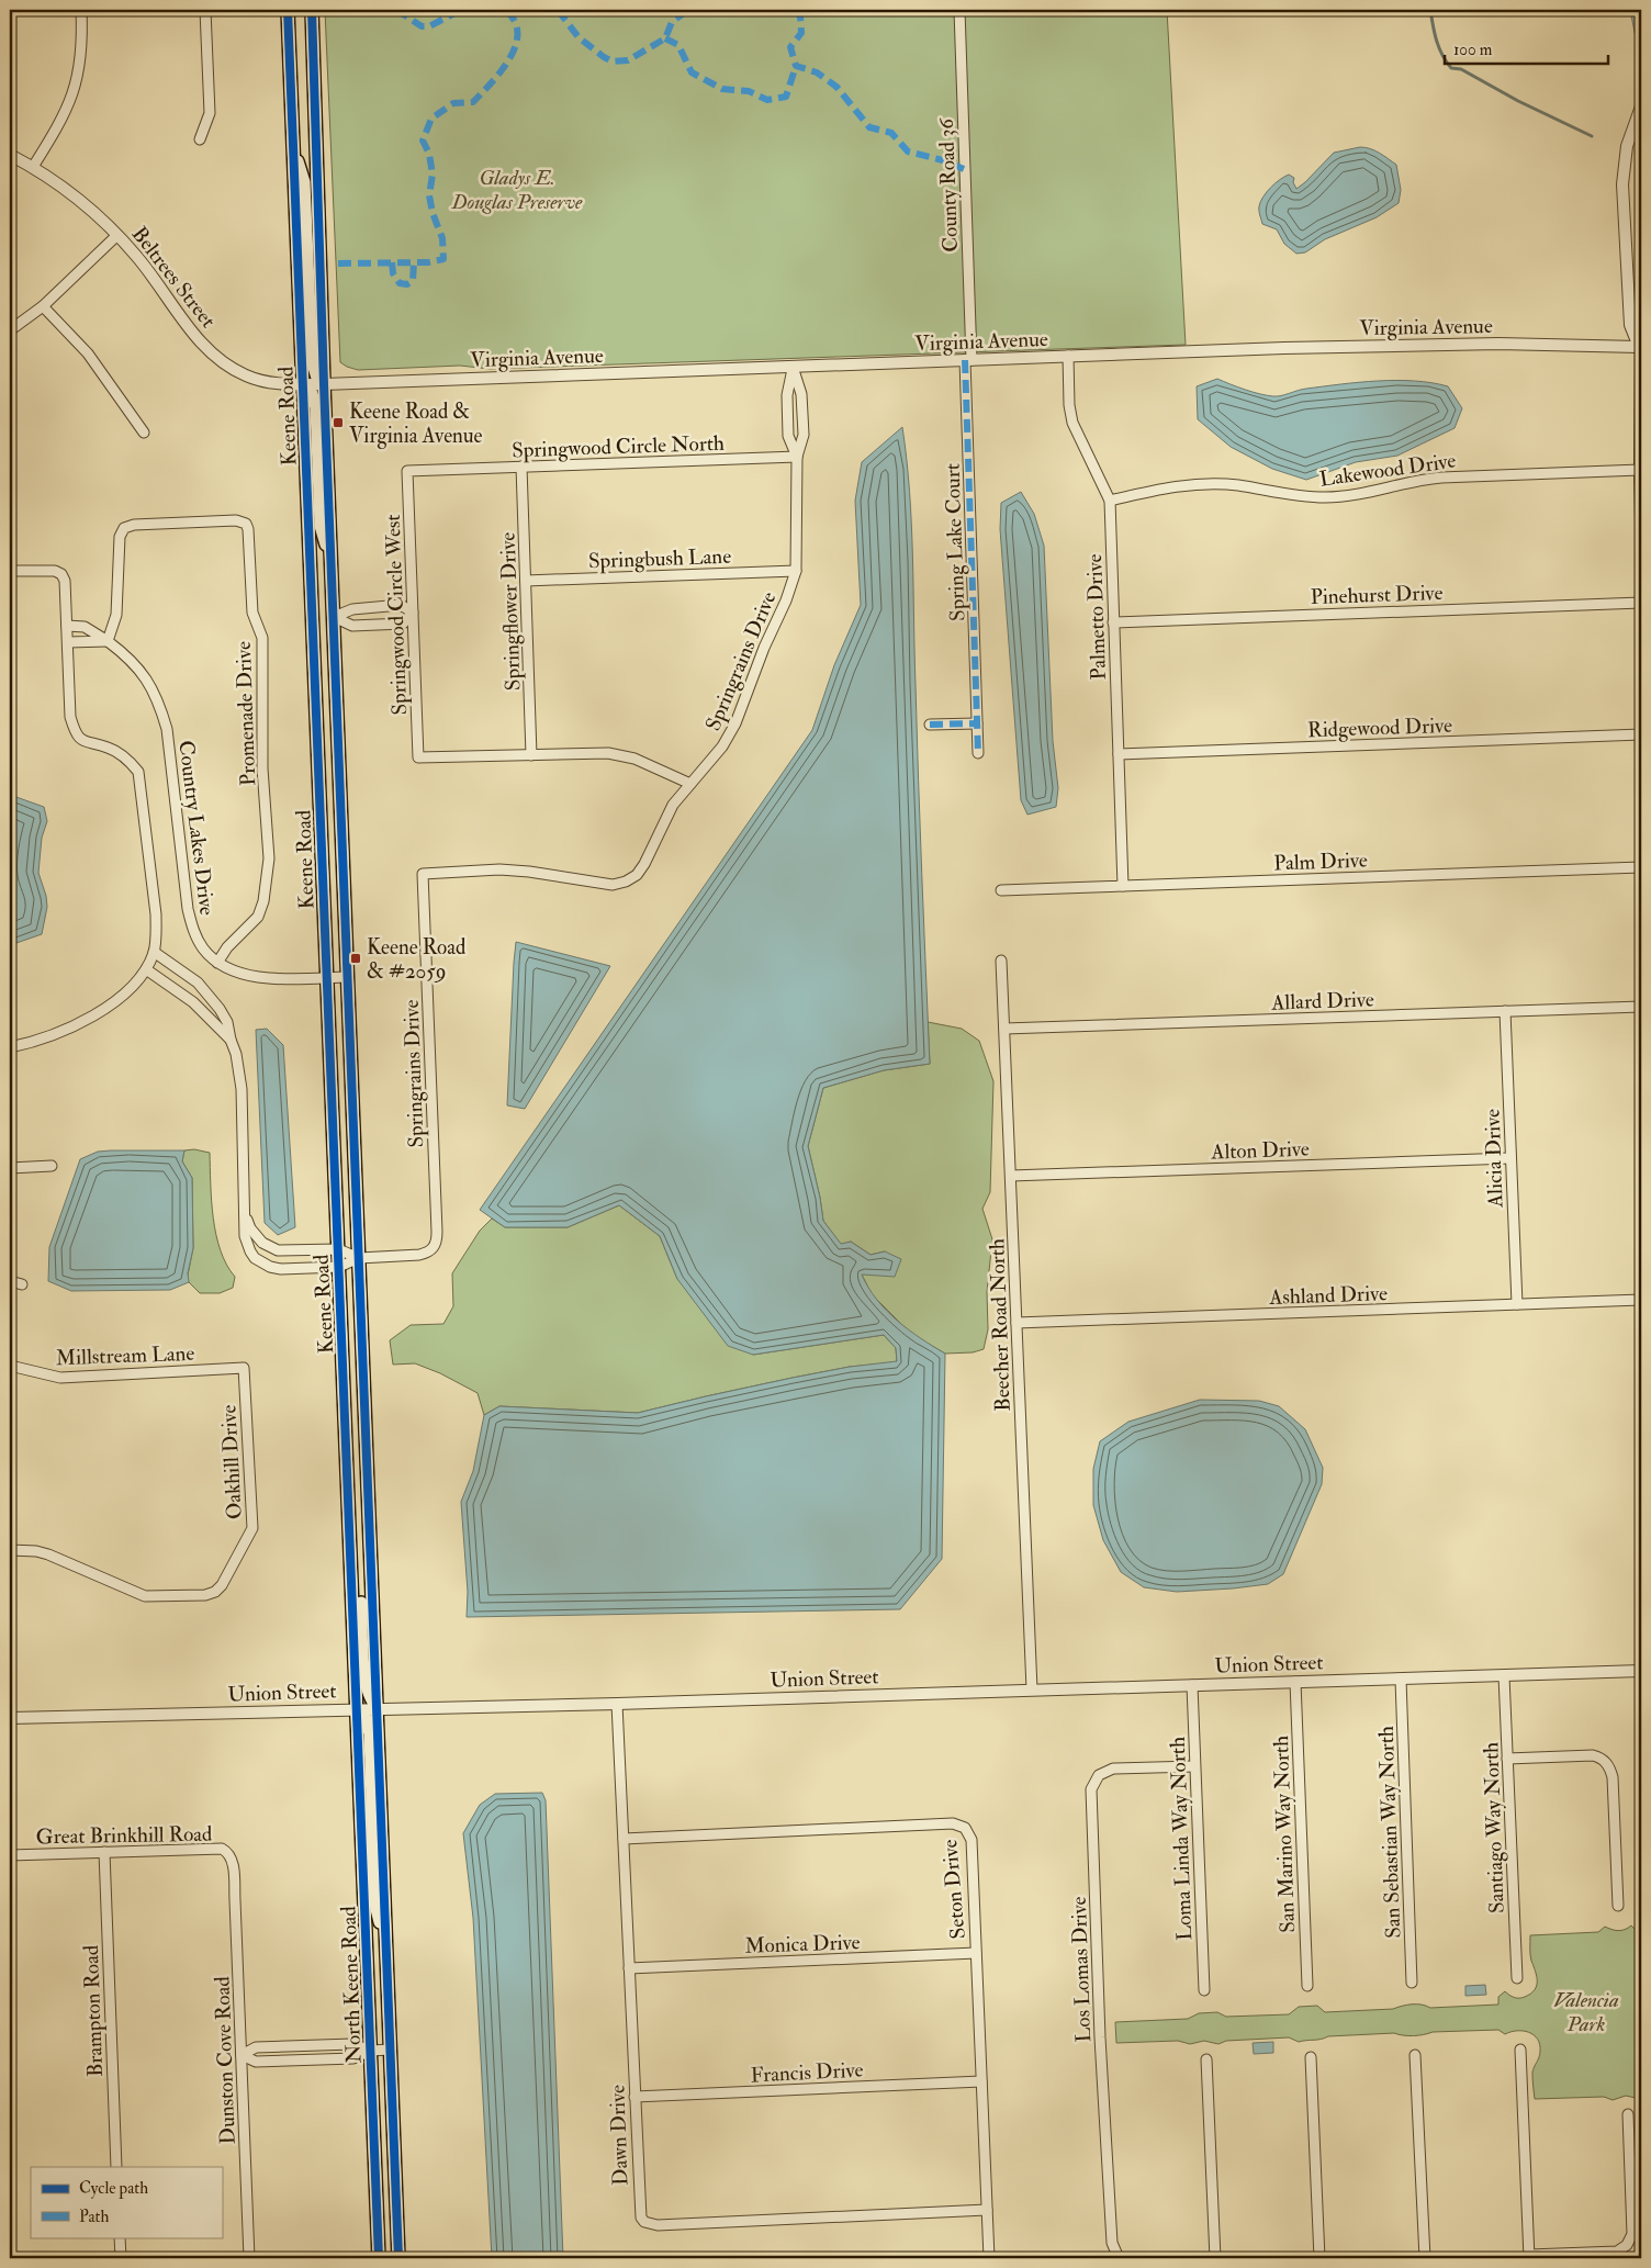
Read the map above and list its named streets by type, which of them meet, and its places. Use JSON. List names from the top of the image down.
{
  "streets": {
    "main road": ["Keene Road", "North Keene Road"],
    "street": [
      "County Road 36",
      "Beltrees Street",
      "Virginia Avenue",
      "Springwood Circle North",
      "Lakewood Drive",
      "Spring Lake Court",
      "Springbush Lane",
      "Pinehurst Drive",
      "Springflower Drive",
      "Springwood Circle West",
      "Palmetto Drive",
      "Springrains Drive",
      "Promenade Drive",
      "Ridgewood Drive",
      "Country Lakes Drive",
      "Palm Drive",
      "Allard Drive",
      "Alton Drive",
      "Alicia Drive",
      "Ashland Drive",
      "Beecher Road North",
      "Millstream Lane",
      "Oakhill Drive",
      "Union Street",
      "Santiago Way North",
      "San Sebastian Way North",
      "Great Brinkhill Road",
      "San Marino Way North",
      "Loma Linda Way North",
      "Seton Drive",
      "Monica Drive",
      "Los Lomas Drive",
      "Brampton Road",
      "Dunston Cove Road",
      "Francis Drive",
      "Dawn Drive"
    ]
  },
  "crossings": [
    ["County Road 36", "Virginia Avenue"],
    ["County Road 36", "Spring Lake Court"],
    ["Beltrees Street", "Virginia Avenue"],
    ["Beltrees Street", "Keene Road"],
    ["Virginia Avenue", "Keene Road"],
    ["Virginia Avenue", "Spring Lake Court"],
    ["Virginia Avenue", "Palmetto Drive"],
    ["Virginia Avenue", "Springrains Drive"],
    ["Keene Road", "Springrains Drive"],
    ["Keene Road", "Country Lakes Drive"],
    ["Keene Road", "Union Street"],
    ["Keene Road", "North Keene Road"],
    ["Springwood Circle North", "Springflower Drive"],
    ["Springwood Circle North", "Springwood Circle West"],
    ["Springwood Circle North", "Springrains Drive"],
    ["Lakewood Drive", "Palmetto Drive"],
    ["Springbush Lane", "Springflower Drive"],
    ["Springbush Lane", "Springrains Drive"],
    ["Pinehurst Drive", "Palmetto Drive"],
    ["Springflower Drive", "Springwood Circle West"],
    ["Palmetto Drive", "Ridgewood Drive"],
    ["Palmetto Drive", "Palm Drive"],
    ["Promenade Drive", "Country Lakes Drive"],
    ["Allard Drive", "Alicia Drive"],
    ["Allard Drive", "Beecher Road North"],
    ["Alton Drive", "Alicia Drive"],
    ["Alton Drive", "Beecher Road North"],
    ["Alicia Drive", "Ashland Drive"],
    ["Ashland Drive", "Beecher Road North"],
    ["Beecher Road North", "Union Street"],
    ["Millstream Lane", "Oakhill Drive"],
    ["Union Street", "Santiago Way North"],
    ["Union Street", "San Sebastian Way North"],
    ["Union Street", "San Marino Way North"],
    ["Union Street", "Loma Linda Way North"],
    ["Union Street", "North Keene Road"],
    ["Union Street", "Dawn Drive"],
    ["Great Brinkhill Road", "Brampton Road"],
    ["Great Brinkhill Road", "Dunston Cove Road"],
    ["Loma Linda Way North", "Los Lomas Drive"],
    ["Seton Drive", "Monica Drive"],
    ["Seton Drive", "Francis Drive"],
    ["Seton Drive", "Dawn Drive"],
    ["Monica Drive", "Dawn Drive"],
    ["Francis Drive", "Dawn Drive"]
  ],
  "parks": ["Gladys E. Douglas Preserve", "Valencia Park"],
  "places": {
    "transit": ["Keene Road & Virginia Avenue", "Keene Road & #2059"]
  },
  "legend": ["Cycle path", "Path"],
  "scale_bar": "100 m"
}
